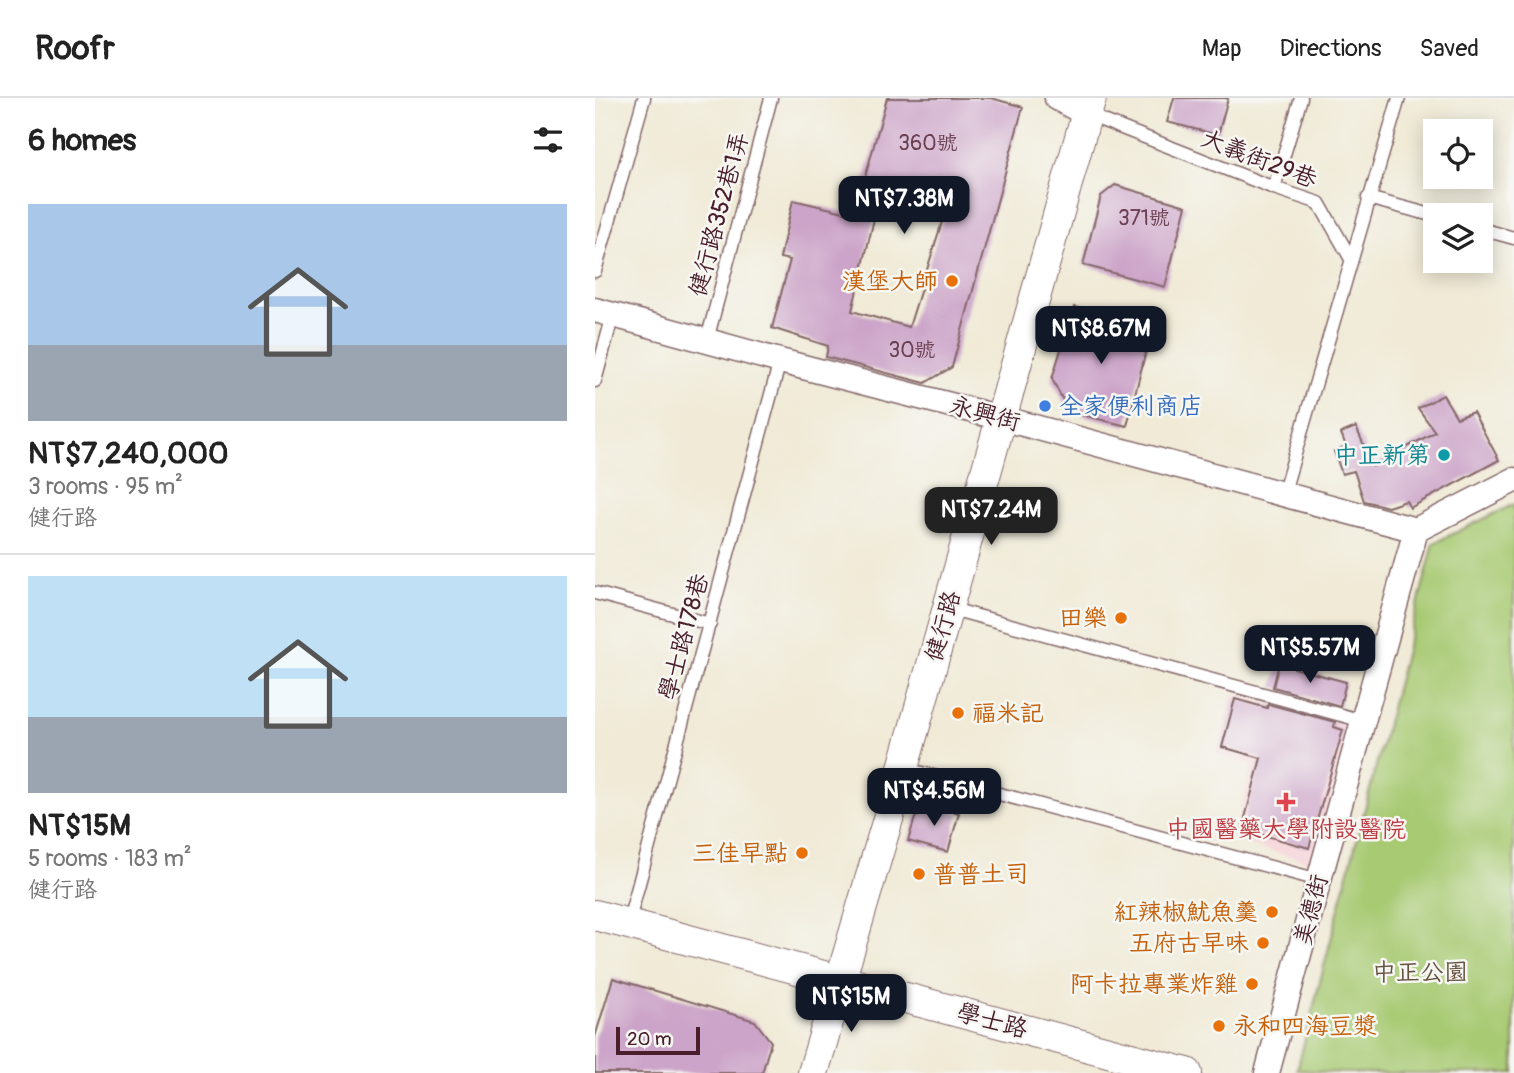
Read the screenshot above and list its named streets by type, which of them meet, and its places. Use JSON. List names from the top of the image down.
{
  "streets": {
    "street": [
      "永興街",
      "健行路",
      "美德街",
      "學士路"
    ],
    "lane": ["大義街29巷", "健行路352巷1弄", "學士路178巷"]
  },
  "crossings": [
    ["大義街29巷", "健行路"],
    ["健行路352巷1弄", "永興街"],
    ["永興街", "健行路"],
    ["永興街", "學士路178巷"],
    ["永興街", "美德街"],
    ["健行路", "學士路"],
    ["學士路178巷", "學士路"]
  ],
  "parks": ["中正公園"],
  "places": {
    "other": [
      "漢堡大師",
      "全家便利商店",
      "中正新第",
      "田樂",
      "福米記",
      "三佳早點",
      "普普土司",
      "紅辣椒魷魚羹",
      "五府古早味",
      "阿卡拉專業炸雞",
      "永和四海豆漿"
    ],
    "health": ["中國醫藥大學附設醫院"]
  },
  "house_numbers": ["360號", "371號", "30號"],
  "scale_bar": "20 m",
  "page": {
    "header": "Roofr",
    "nav": ["Map", "Directions", "Saved"],
    "heading": "6 homes",
    "price": [
      "NT$7.38M",
      "NT$8.67M",
      "NT$7.24M",
      "NT$5.57M",
      "NT$4.56M",
      "NT$15M"
    ],
    "list": [
      {
        "name": "NT$7,240,000",
        "note": "3 rooms · 95 m² · 健行路"
      },
      {
        "name": "NT$15M",
        "note": "5 rooms · 183 m² · 健行路"
      }
    ],
    "scale": "20 m"
  }
}
